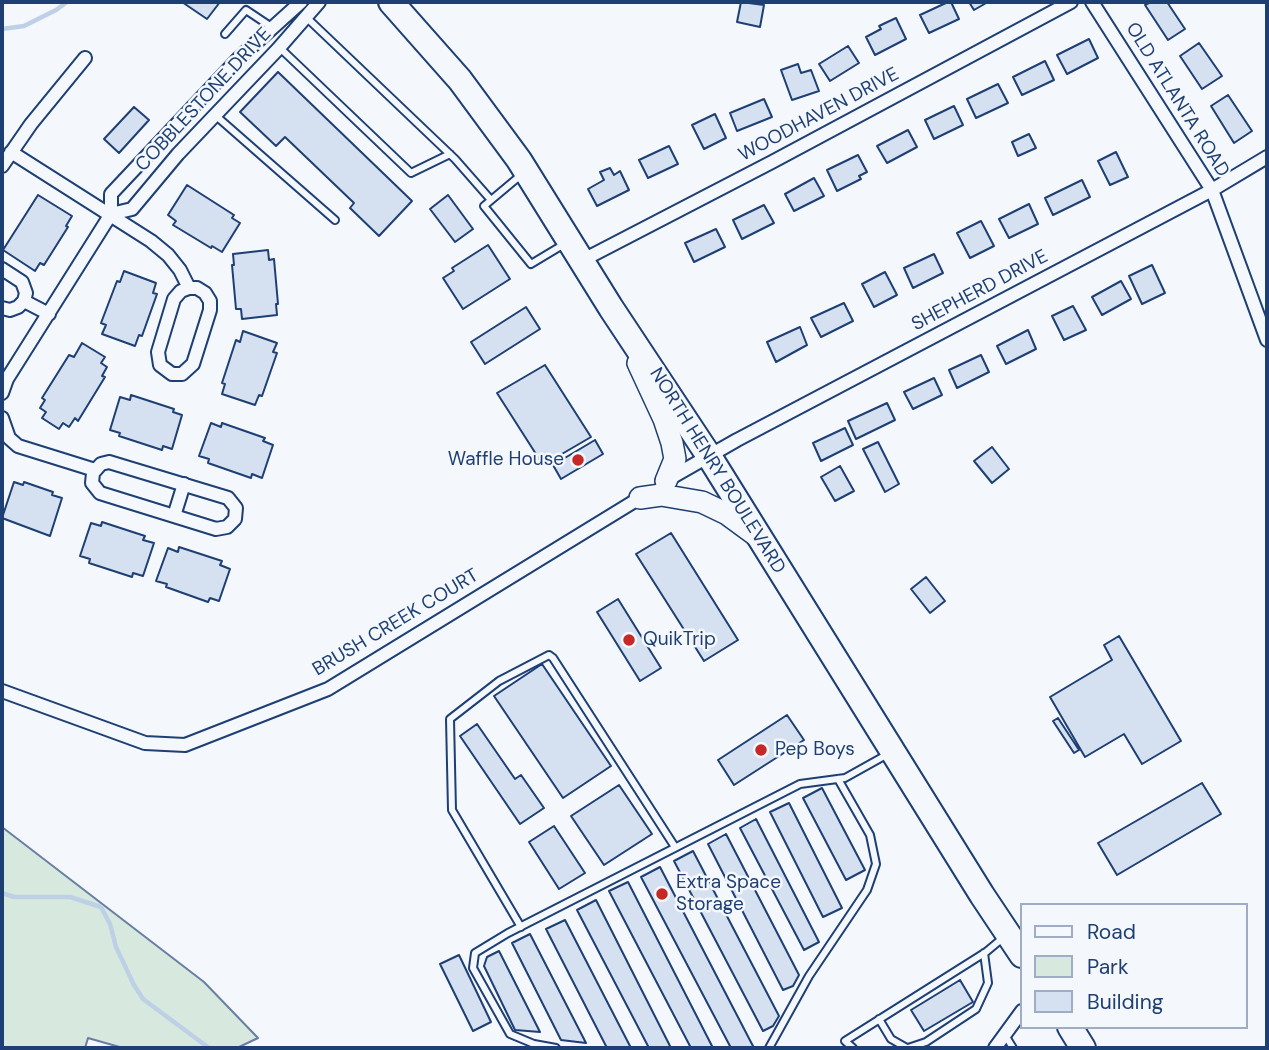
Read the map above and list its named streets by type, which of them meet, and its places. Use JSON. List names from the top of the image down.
{
  "streets": {
    "highway": ["NORTH HENRY BOULEVARD"],
    "street": [
      "COBBLESTONE DRIVE",
      "OLD ATLANTA ROAD",
      "WOODHAVEN DRIVE",
      "SHEPHERD DRIVE",
      "BRUSH CREEK COURT"
    ]
  },
  "crossings": [
    ["OLD ATLANTA ROAD", "SHEPHERD DRIVE"],
    ["WOODHAVEN DRIVE", "NORTH HENRY BOULEVARD"],
    ["SHEPHERD DRIVE", "NORTH HENRY BOULEVARD"],
    ["SHEPHERD DRIVE", "BRUSH CREEK COURT"],
    ["NORTH HENRY BOULEVARD", "BRUSH CREEK COURT"]
  ],
  "places": [
    "Waffle House",
    "QuikTrip",
    "Pep Boys",
    "Extra Space Storage"
  ],
  "legend": ["Road", "Park", "Building"]
}
